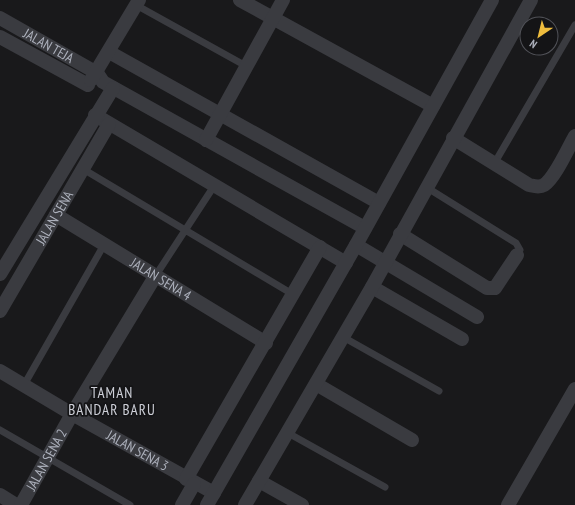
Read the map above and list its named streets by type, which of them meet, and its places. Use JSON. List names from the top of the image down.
{
  "streets": {
    "street": [
      "JALAN TEJA",
      "JALAN SENA",
      "JALAN SENA 4",
      "JALAN SENA 3",
      "JALAN SENA 2"
    ]
  },
  "crossings": [
    ["JALAN SENA", "JALAN SENA 4"],
    ["JALAN SENA 4", "JALAN SENA 2"],
    ["JALAN SENA 3", "JALAN SENA 2"]
  ],
  "districts": ["TAMAN BANDAR BARU"],
  "north": "bottom left"
}
